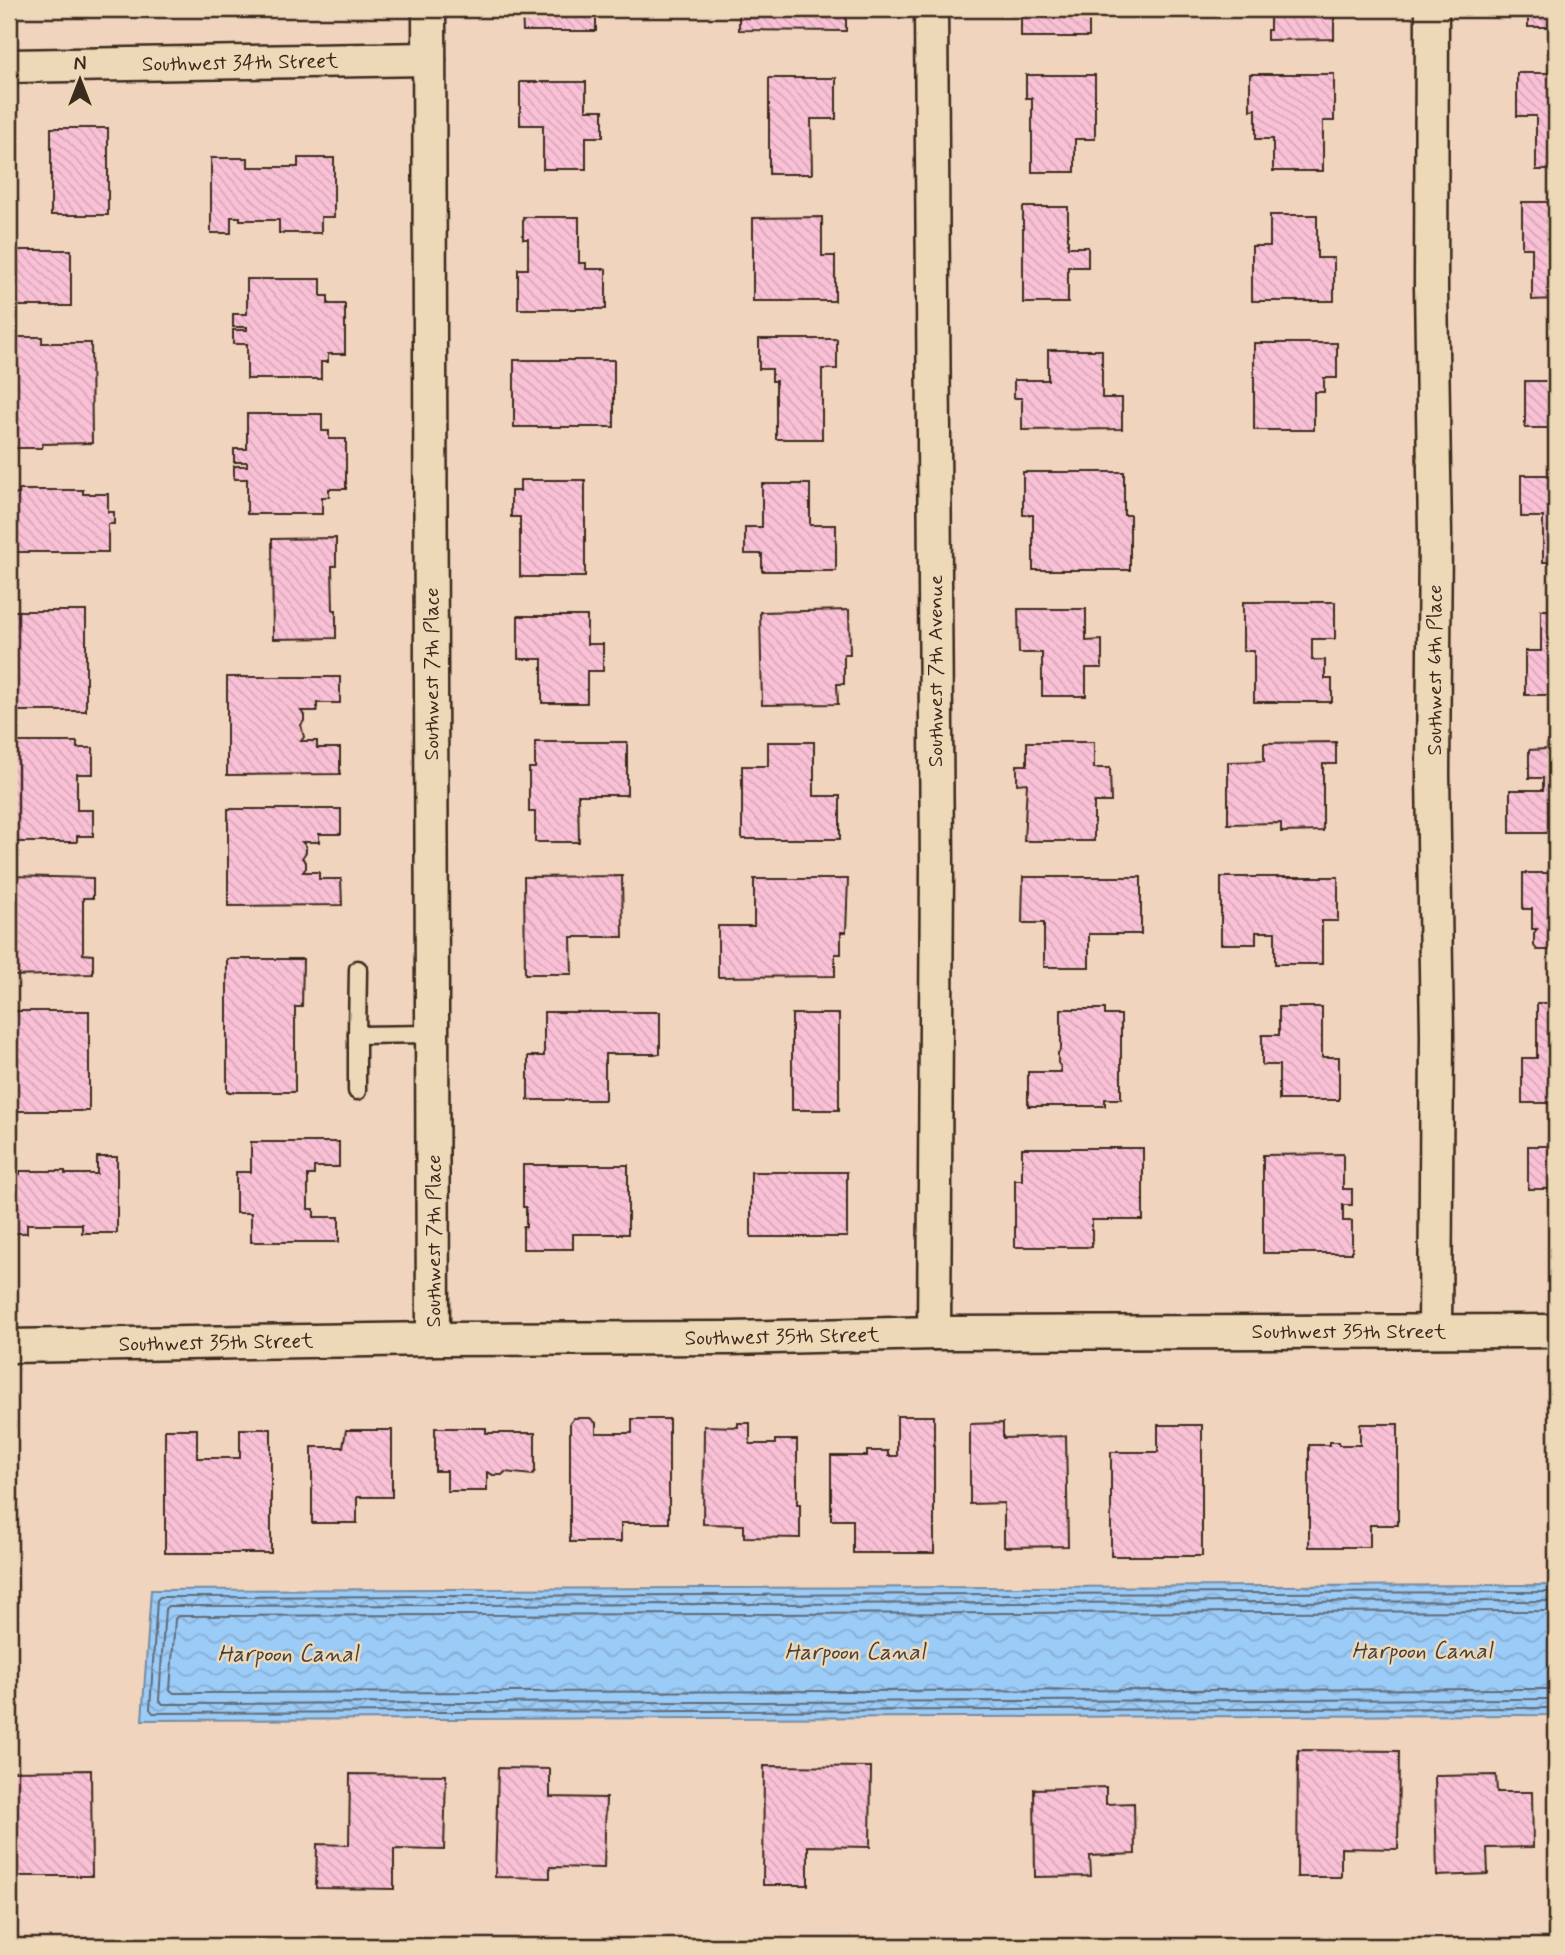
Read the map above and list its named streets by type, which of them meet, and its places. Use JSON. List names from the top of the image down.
{
  "streets": {
    "street": [
      "Southwest 34th Street",
      "Southwest 6th Place",
      "Southwest 7th Avenue",
      "Southwest 7th Place",
      "Southwest 35th Street"
    ]
  },
  "crossings": [
    ["Southwest 34th Street", "Southwest 7th Place"],
    ["Southwest 6th Place", "Southwest 35th Street"],
    ["Southwest 7th Avenue", "Southwest 35th Street"],
    ["Southwest 7th Place", "Southwest 35th Street"]
  ],
  "water": ["Harpoon Canal"],
  "north": "top"
}
